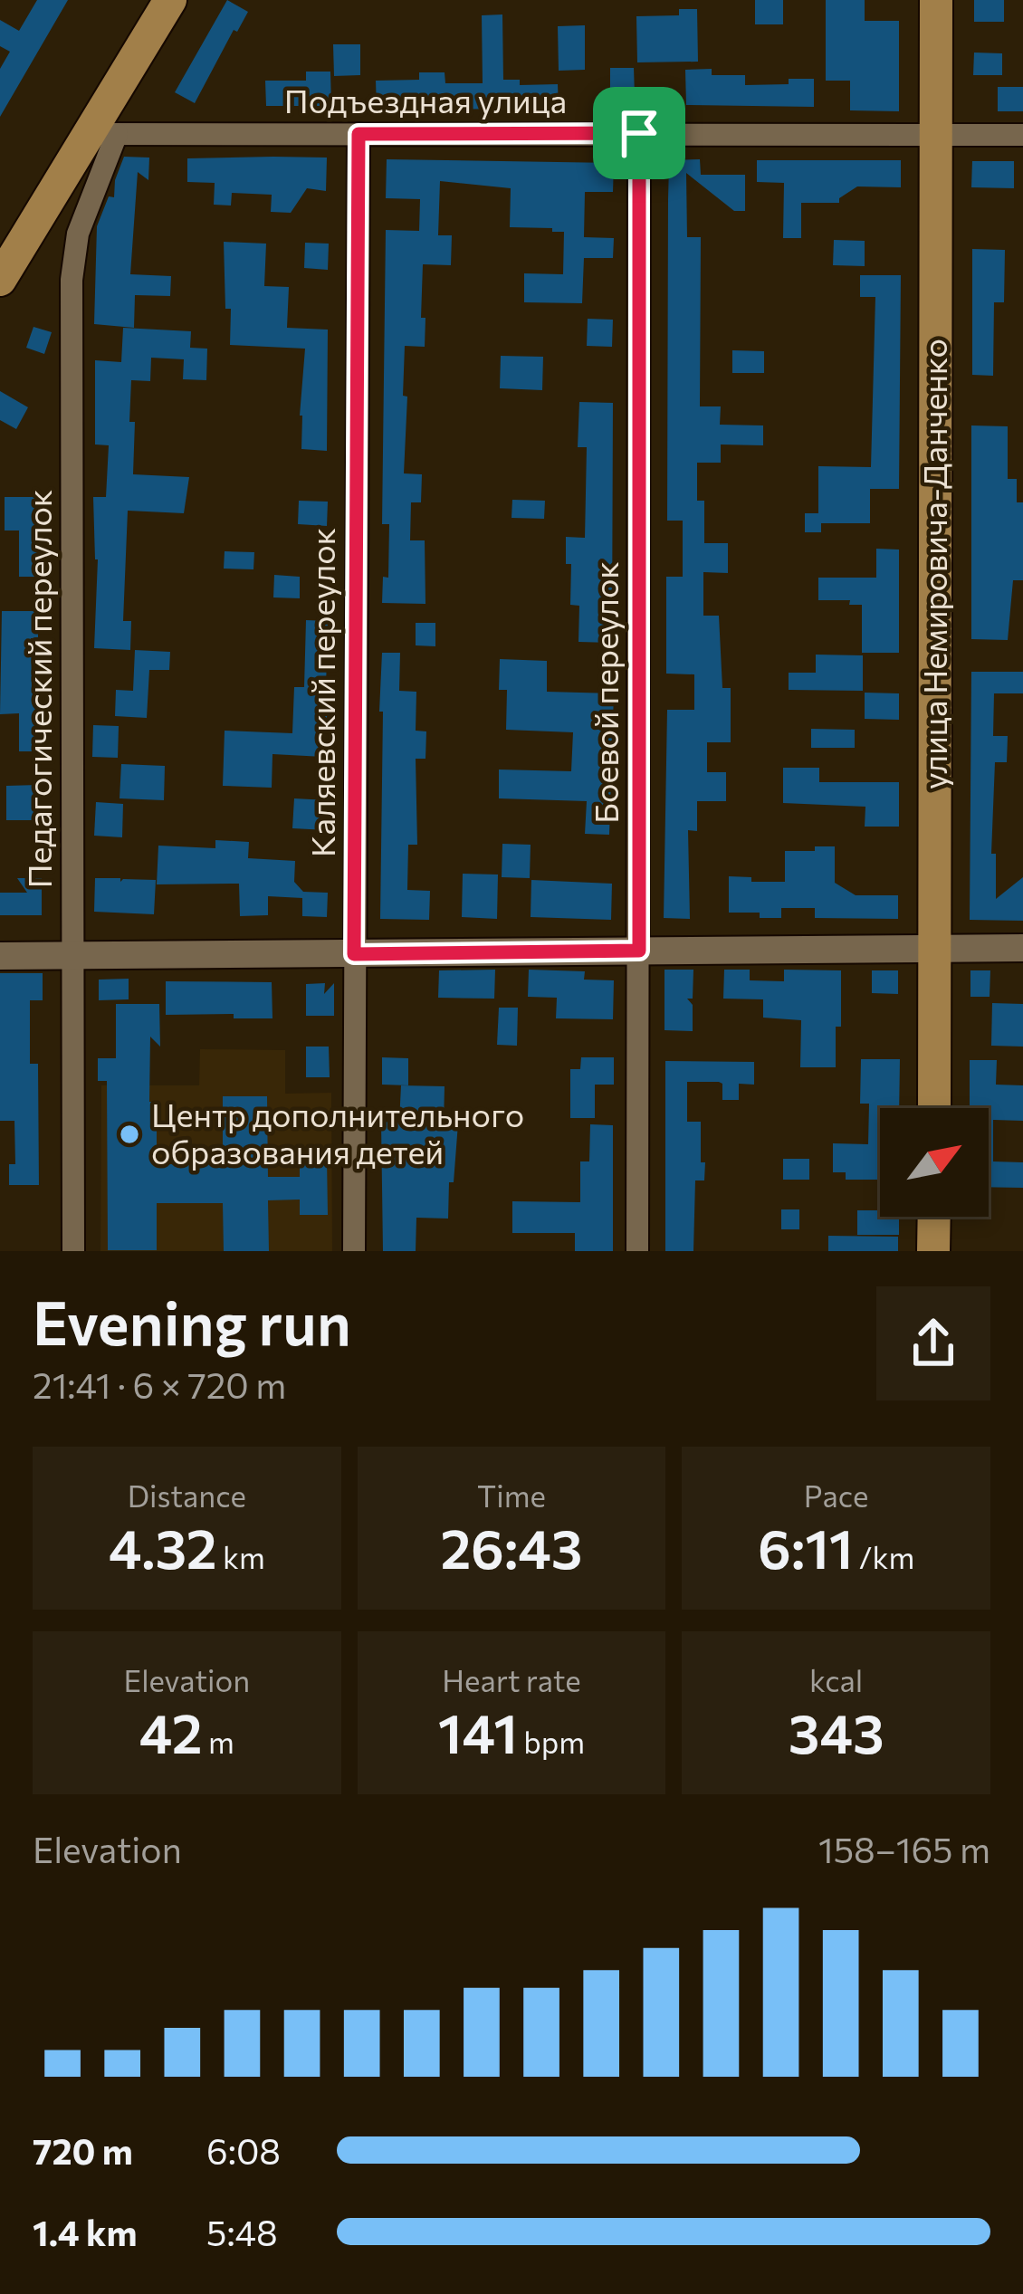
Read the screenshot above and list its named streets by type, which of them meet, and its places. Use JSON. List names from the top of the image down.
{
  "streets": {
    "main road": ["улица Немировича-Данченко"],
    "street": [
      "Подъездная улица",
      "Педагогический переулок",
      "Каляевский переулок",
      "Боевой переулок"
    ]
  },
  "crossings": [
    ["Подъездная улица", "улица Немировича-Данченко"],
    ["Подъездная улица", "Педагогический переулок"],
    ["Подъездная улица", "Каляевский переулок"],
    ["Подъездная улица", "Боевой переулок"]
  ],
  "places": ["Центр дополнительного образования детей"],
  "north": "top right",
  "page": {
    "heading": ["Evening run", "21:41 · 6 × 720 m"],
    "stats": [
      ["Distance", "4.32 km"],
      ["Time", "26:43"],
      ["Pace", "6:11 /km"],
      ["Elevation", "42 m"],
      ["Heart rate", "141 bpm"],
      ["kcal", "343"]
    ],
    "chart": ["Elevation", "158–165 m"],
    "list": [
      {
        "name": "720 m",
        "note": "6:08"
      },
      {
        "name": "1.4 km",
        "note": "5:48"
      }
    ]
  }
}
